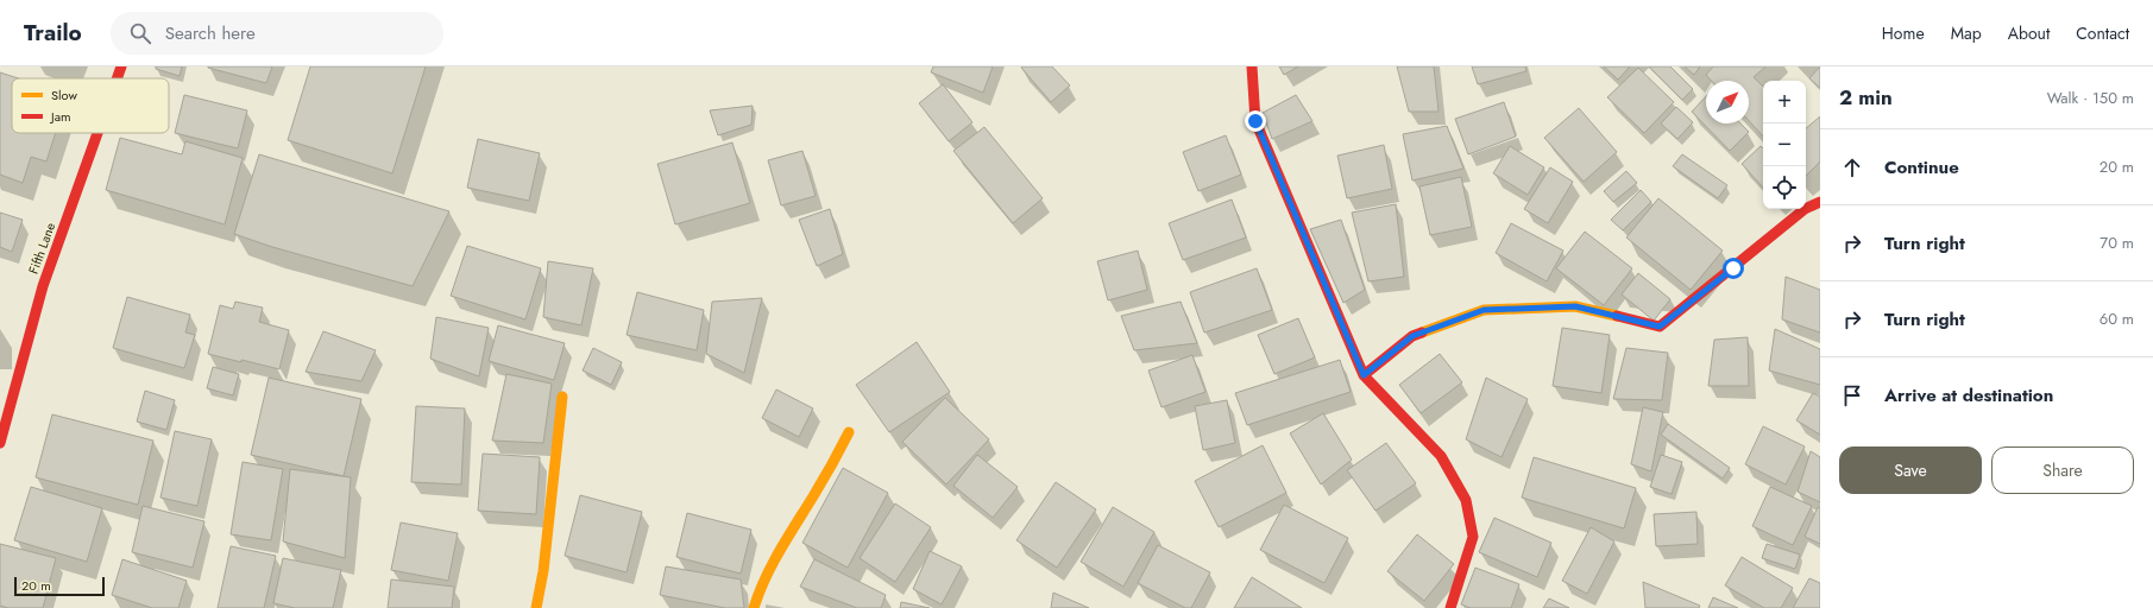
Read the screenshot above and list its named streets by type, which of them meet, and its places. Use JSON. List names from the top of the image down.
{
  "streets": {
    "street": ["Fifth Lane"]
  },
  "legend": ["Slow", "Jam"],
  "scale_bar": "20 m",
  "north": "top right",
  "page": {
    "header": "Trailo",
    "search": "Search here",
    "nav": [
      "Home",
      "Map",
      "About",
      "Contact"
    ],
    "heading": ["2 min", "Walk · 150 m"],
    "map_buttons": ["+", "−"],
    "list": [
      ["Continue", "20 m"],
      ["Turn right", "70 m"],
      ["Turn right", "60 m"],
      "Arrive at destination"
    ],
    "buttons": ["Save", "Share"],
    "scale": "20 m"
  }
}
